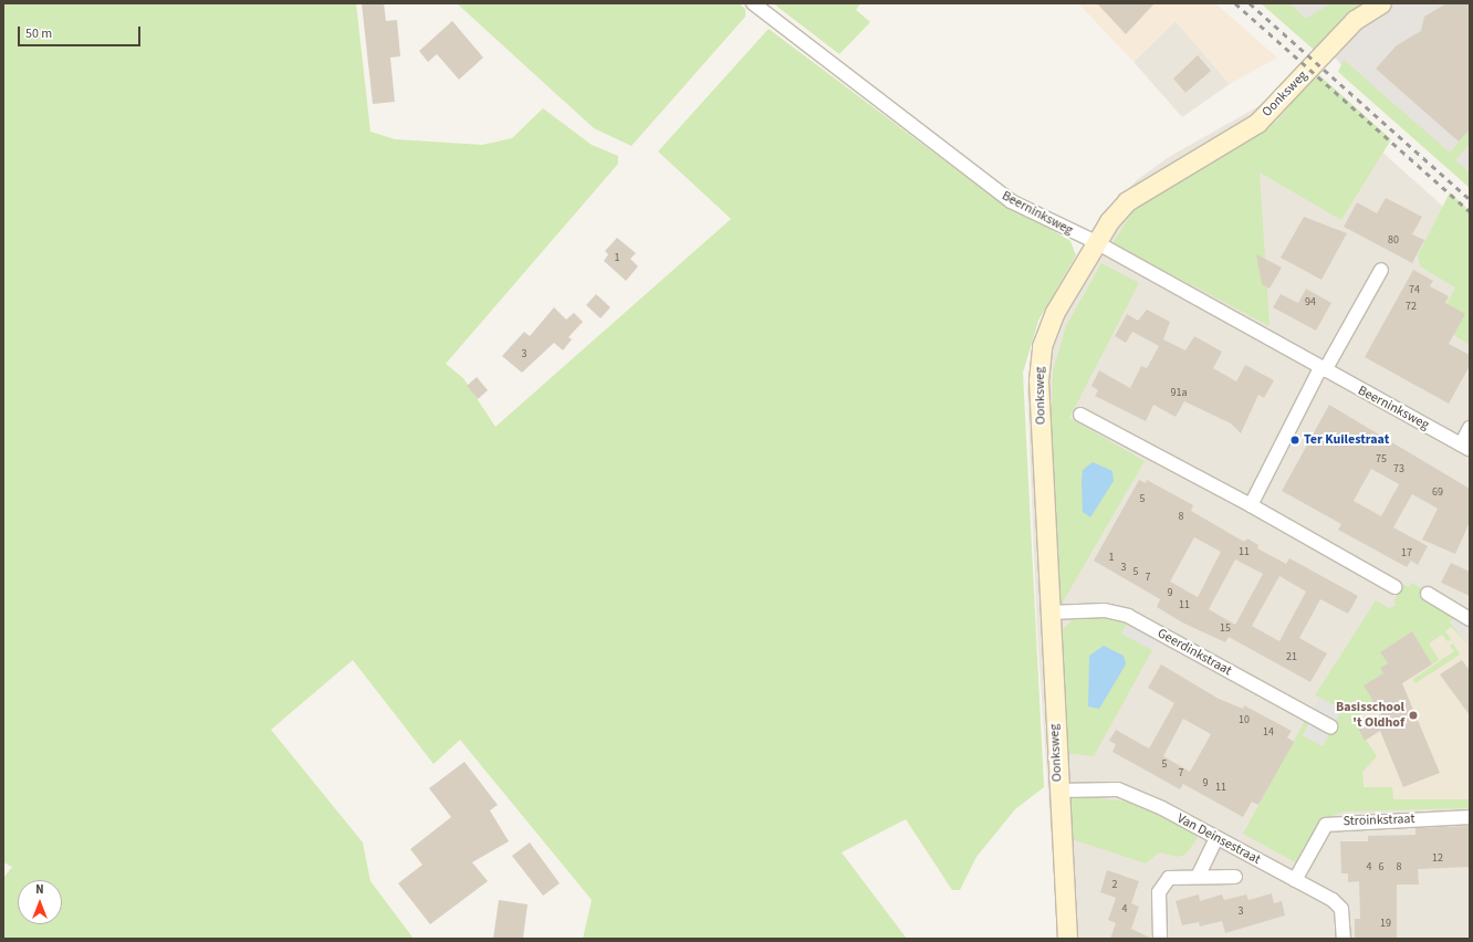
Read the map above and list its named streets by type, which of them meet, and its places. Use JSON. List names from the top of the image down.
{
  "streets": {
    "main road": ["Oonksweg"],
    "street": [
      "Beerninksweg",
      "Geerdinkstraat",
      "Stroinkstraat",
      "Van Deinsestraat"
    ]
  },
  "crossings": [
    ["Oonksweg", "Beerninksweg"],
    ["Oonksweg", "Geerdinkstraat"],
    ["Oonksweg", "Van Deinsestraat"],
    ["Stroinkstraat", "Van Deinsestraat"]
  ],
  "places": ["Ter Kuilestraat", "Basisschool 't Oldhof"],
  "house_numbers": [
    "80",
    "1",
    "74",
    "94",
    "72",
    "3",
    "91a",
    "75",
    "73",
    "69",
    "5",
    "8",
    "11",
    "17",
    "1",
    "3",
    "5",
    "7",
    "9",
    "11",
    "15",
    "21",
    "10",
    "14",
    "5",
    "7",
    "9",
    "11",
    "12",
    "4",
    "6",
    "8",
    "2",
    "4",
    "3",
    "19"
  ],
  "scale_bar": "50 m",
  "north": "top"
}
